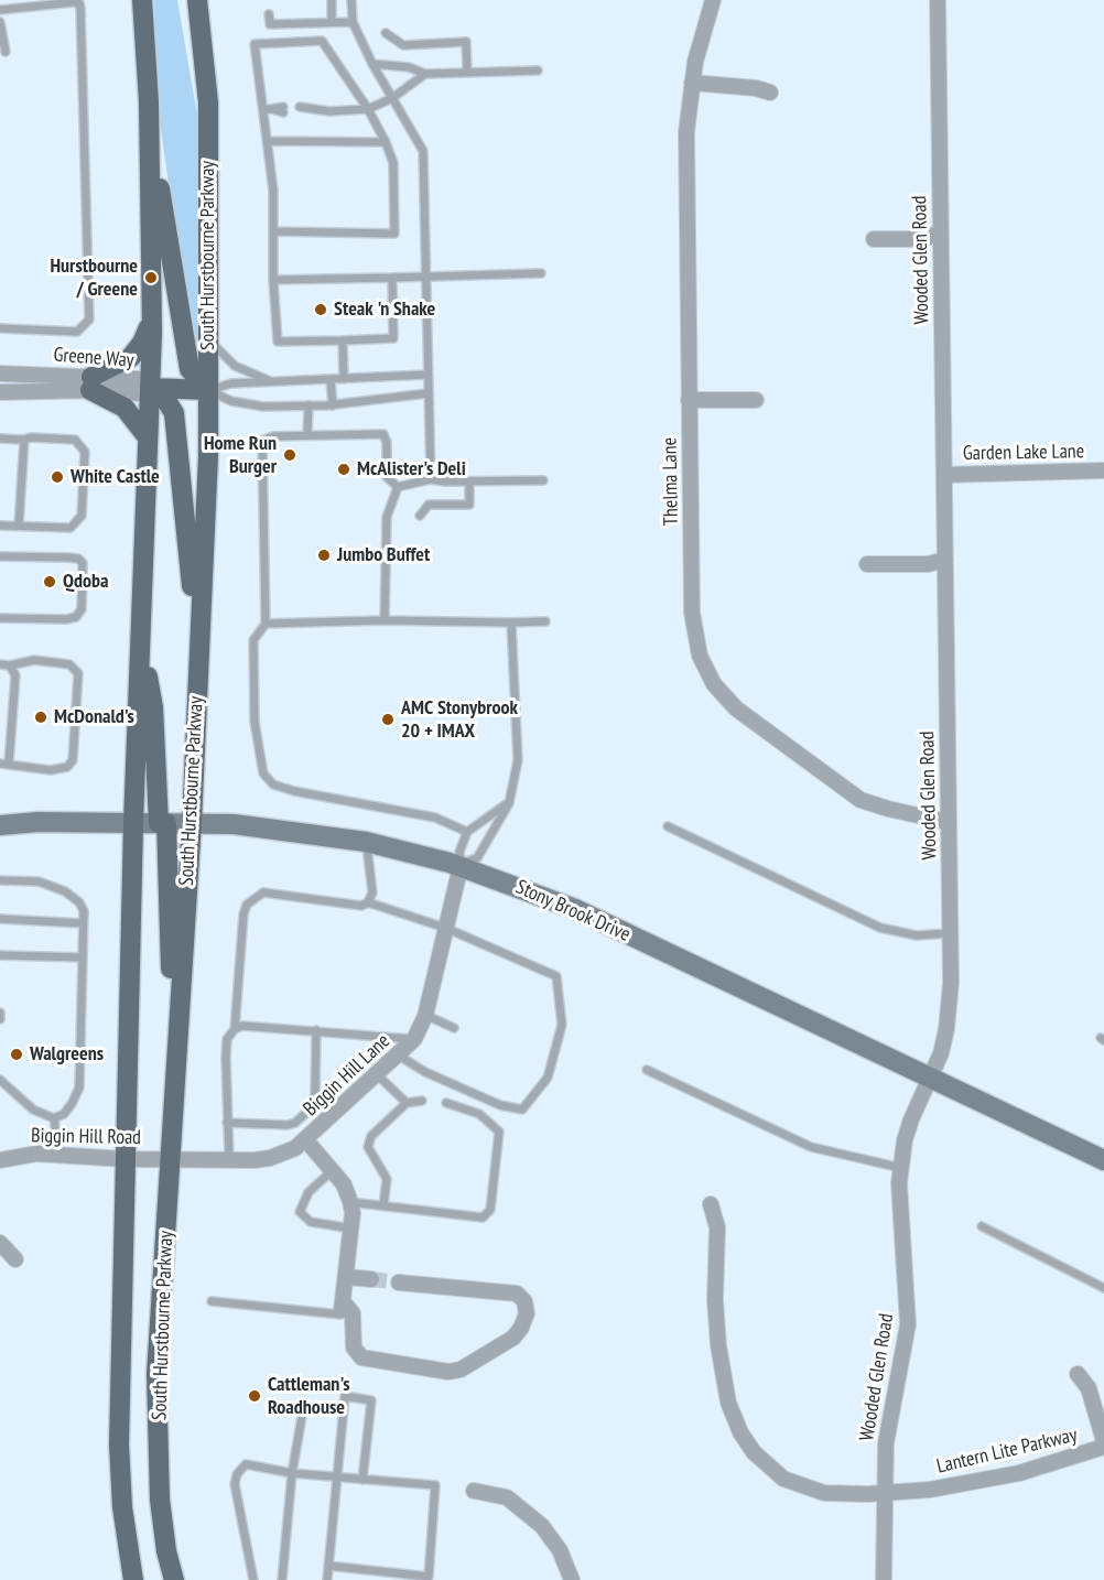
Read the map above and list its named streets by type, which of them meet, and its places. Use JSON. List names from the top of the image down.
{
  "streets": {
    "main road": ["South Hurstbourne Parkway"],
    "street": [
      "Wooded Glen Road",
      "Greene Way",
      "Garden Lake Lane",
      "Thelma Lane",
      "Stony Brook Drive",
      "Biggin Hill Lane",
      "Biggin Hill Road",
      "Lantern Lite Parkway"
    ]
  },
  "crossings": [
    ["South Hurstbourne Parkway", "Greene Way"],
    ["South Hurstbourne Parkway", "Stony Brook Drive"],
    ["South Hurstbourne Parkway", "Biggin Hill Lane"],
    ["South Hurstbourne Parkway", "Biggin Hill Road"],
    ["Wooded Glen Road", "Garden Lake Lane"],
    ["Wooded Glen Road", "Thelma Lane"],
    ["Wooded Glen Road", "Stony Brook Drive"],
    ["Wooded Glen Road", "Lantern Lite Parkway"],
    ["Stony Brook Drive", "Biggin Hill Lane"],
    ["Biggin Hill Lane", "Biggin Hill Road"]
  ],
  "places": [
    "Hurstbourne / Greene",
    "Steak 'n Shake",
    "Home Run Burger",
    "McAlister's Deli",
    "White Castle",
    "Jumbo Buffet",
    "Qdoba",
    "McDonald's",
    "AMC Stonybrook 20 + IMAX",
    "Walgreens",
    "Cattleman's Roadhouse"
  ]
}
